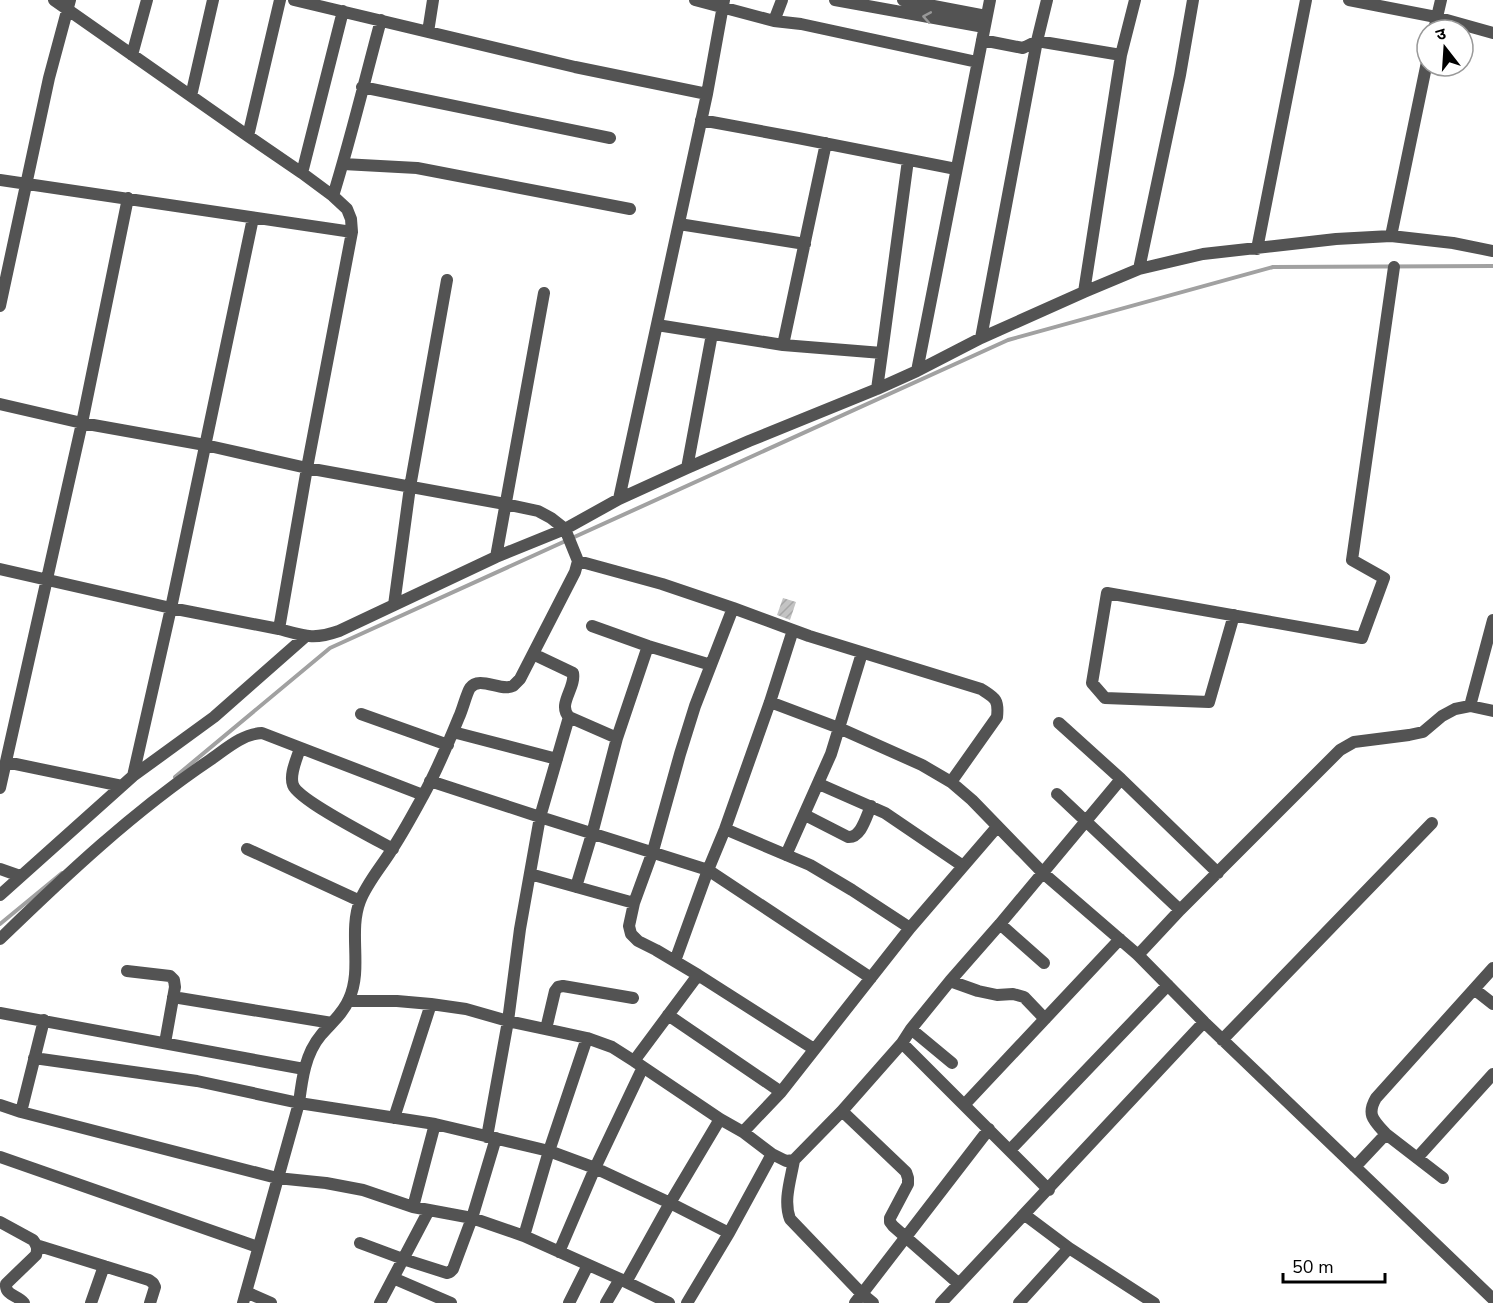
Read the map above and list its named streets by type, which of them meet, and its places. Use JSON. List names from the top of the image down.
{
  "scale_bar": "50 m",
  "north": "top"
}
